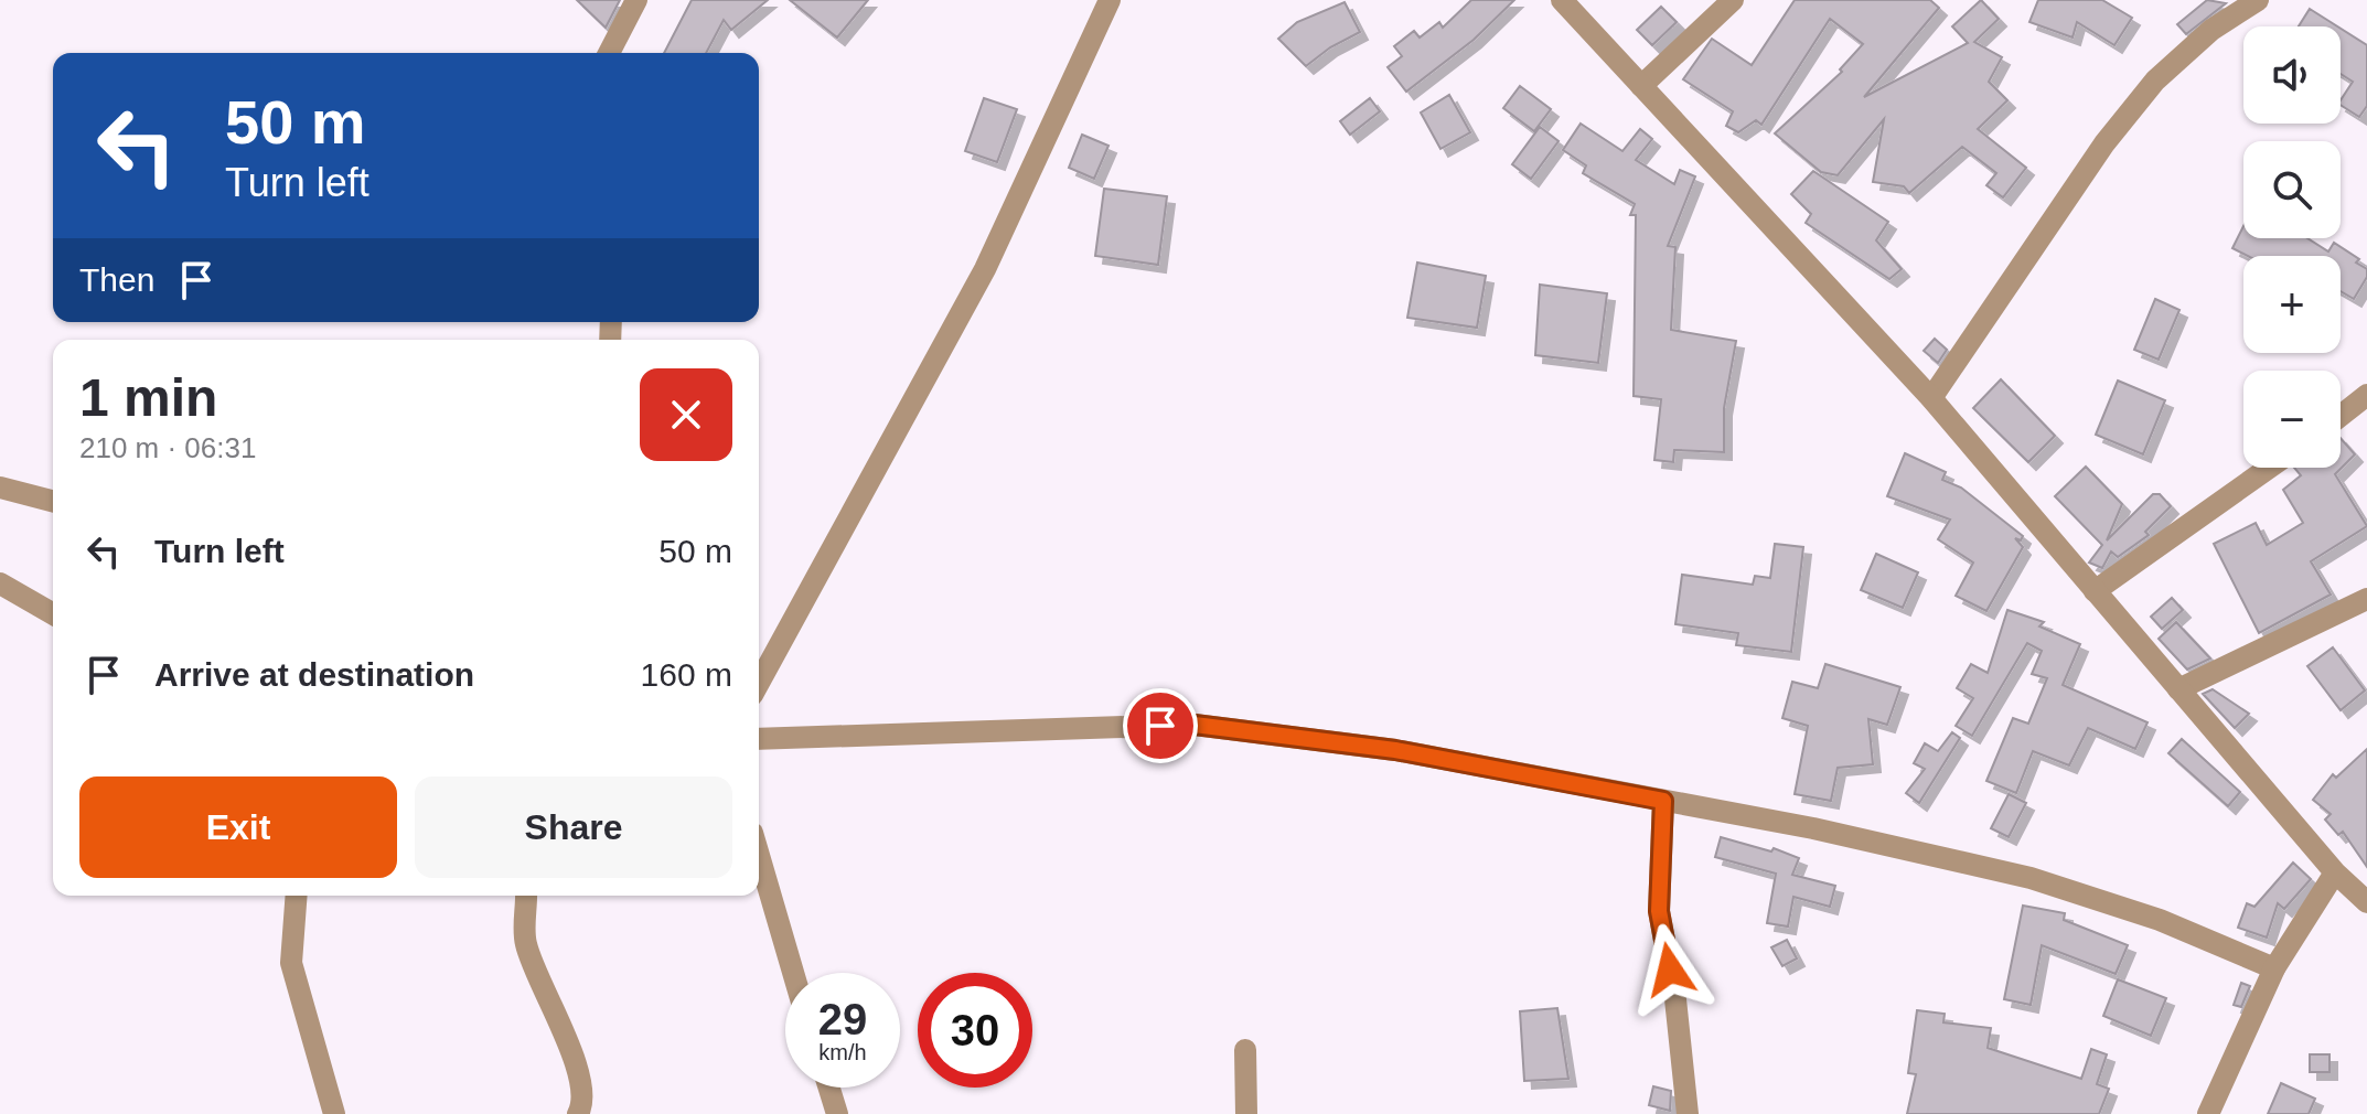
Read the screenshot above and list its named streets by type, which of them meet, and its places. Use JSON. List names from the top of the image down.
{
  "page": {
    "map_buttons": ["+", "−"],
    "turn": ["50 m", "Turn left"],
    "then": "Then",
    "heading": ["1 min", "210 m · 06:31"],
    "list": [
      {
        "name": "Turn left",
        "value": "50 m"
      },
      {
        "name": "Arrive at destination",
        "value": "160 m"
      }
    ],
    "buttons": ["Exit", "Share"],
    "speed": "29 km/h",
    "limit": "30"
  }
}
